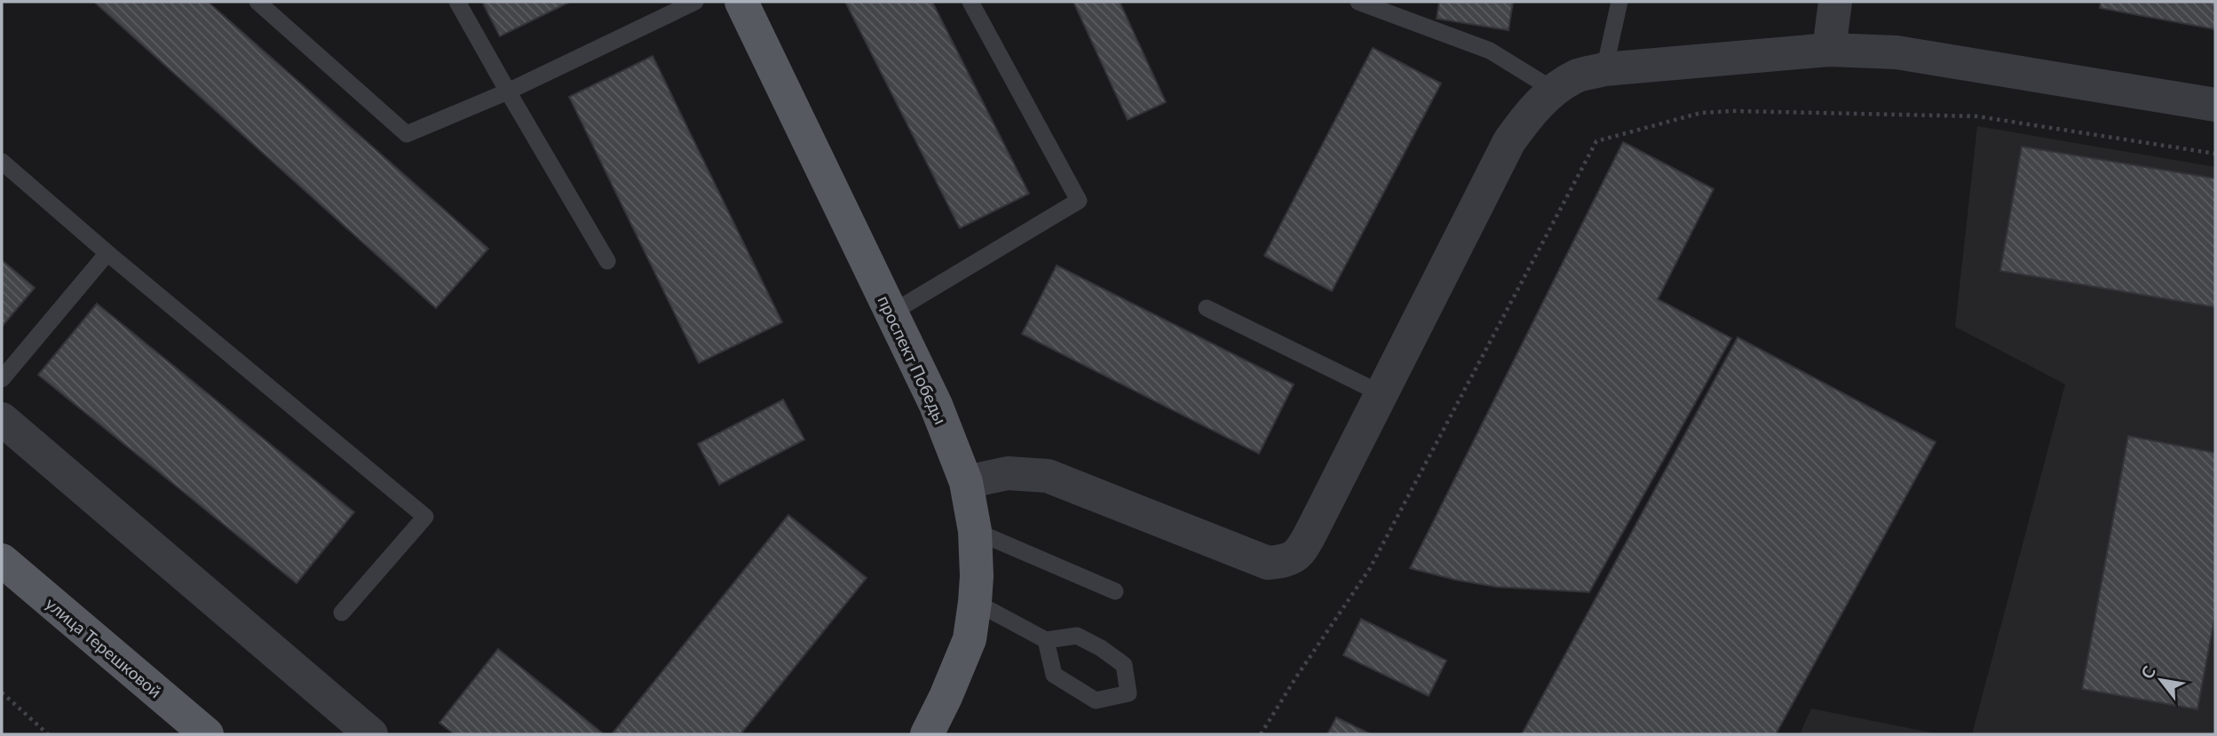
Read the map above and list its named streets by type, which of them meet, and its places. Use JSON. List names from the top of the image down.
{
  "streets": {
    "main road": ["проспект Победы", "улица Терешковой"]
  },
  "north": "top left"
}
